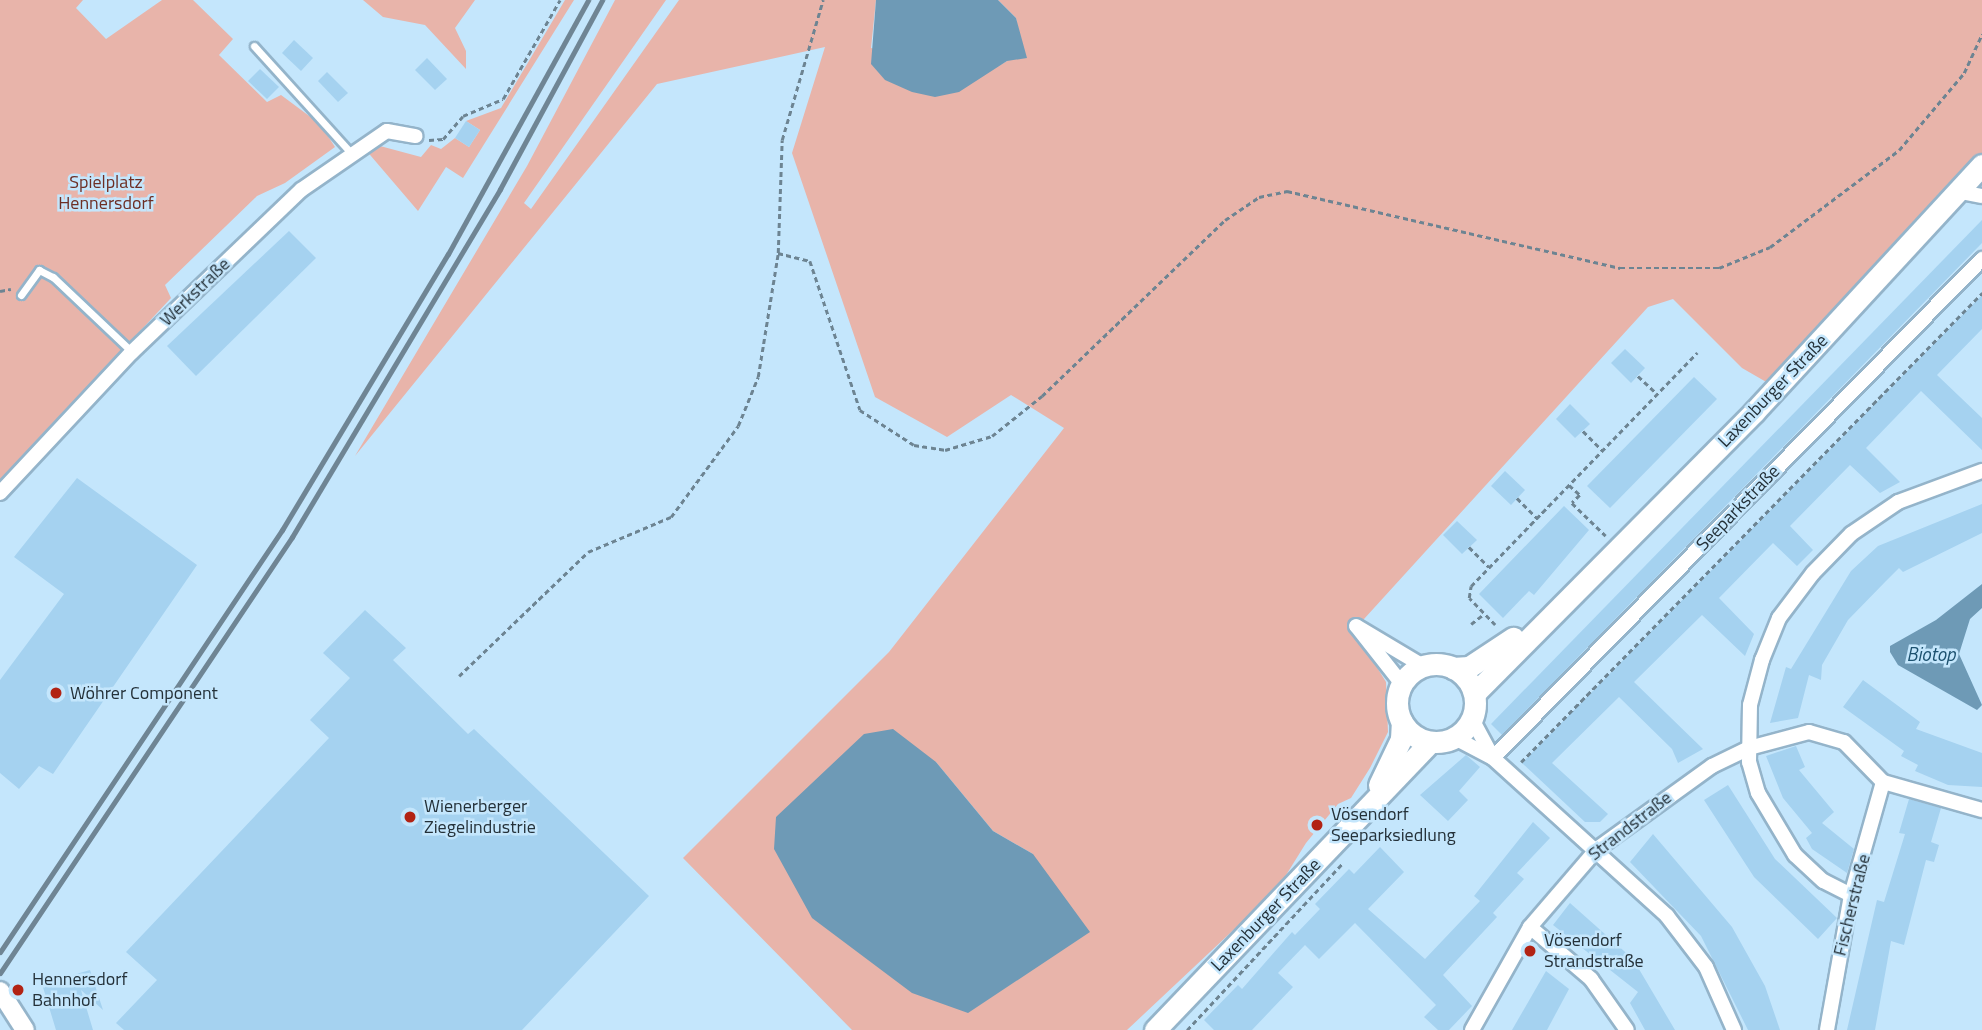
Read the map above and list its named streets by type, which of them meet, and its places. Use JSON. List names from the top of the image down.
{
  "streets": {
    "main road": ["Laxenburger Straße"],
    "street": [
      "Werkstraße",
      "Seeparkstraße",
      "Strandstraße",
      "Fischerstraße"
    ]
  },
  "water": ["Biotop"],
  "parks": ["Spielplatz Hennersdorf"],
  "places": [
    "Wöhrer Component",
    "Wienerberger Ziegelindustrie",
    "Vösendorf Seeparksiedlung",
    "Vösendorf Strandstraße",
    "Hennersdorf Bahnhof"
  ]
}
